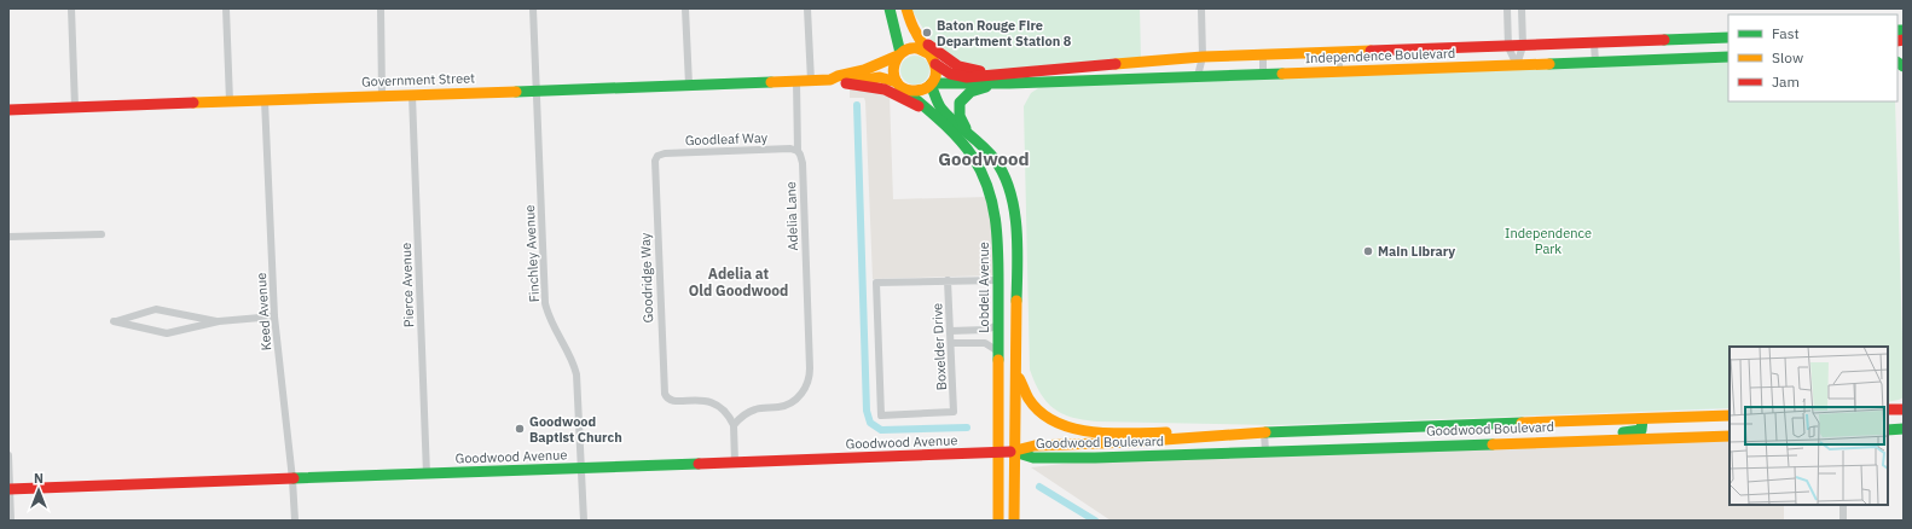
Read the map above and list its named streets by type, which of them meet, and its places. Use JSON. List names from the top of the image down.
{
  "streets": {
    "main road": [
      "Independence Boulevard",
      "Government Street",
      "Lobdell Avenue",
      "Goodwood Boulevard",
      "Goodwood Avenue"
    ],
    "street": [
      "Goodleaf Way",
      "Adelia Lane",
      "Finchley Avenue",
      "Goodridge Way",
      "Pierce Avenue",
      "Keed Avenue",
      "Boxelder Drive"
    ]
  },
  "crossings": [
    ["Government Street", "Adelia Lane"],
    ["Government Street", "Finchley Avenue"],
    ["Government Street", "Pierce Avenue"],
    ["Government Street", "Lobdell Avenue"],
    ["Government Street", "Keed Avenue"],
    ["Goodleaf Way", "Adelia Lane"],
    ["Goodleaf Way", "Goodridge Way"],
    ["Adelia Lane", "Goodridge Way"],
    ["Finchley Avenue", "Goodwood Avenue"],
    ["Pierce Avenue", "Goodwood Avenue"],
    ["Lobdell Avenue", "Goodwood Avenue"],
    ["Keed Avenue", "Goodwood Avenue"],
    ["Goodwood Boulevard", "Goodwood Avenue"]
  ],
  "districts": ["Goodwood", "Adelia at Old Goodwood"],
  "parks": ["Independence Park"],
  "places": ["Baton Rouge Fire Department Station 8", "Main Library", "Goodwood Baptist Church"],
  "legend": ["Fast", "Slow", "Jam"],
  "north": "top"
}
